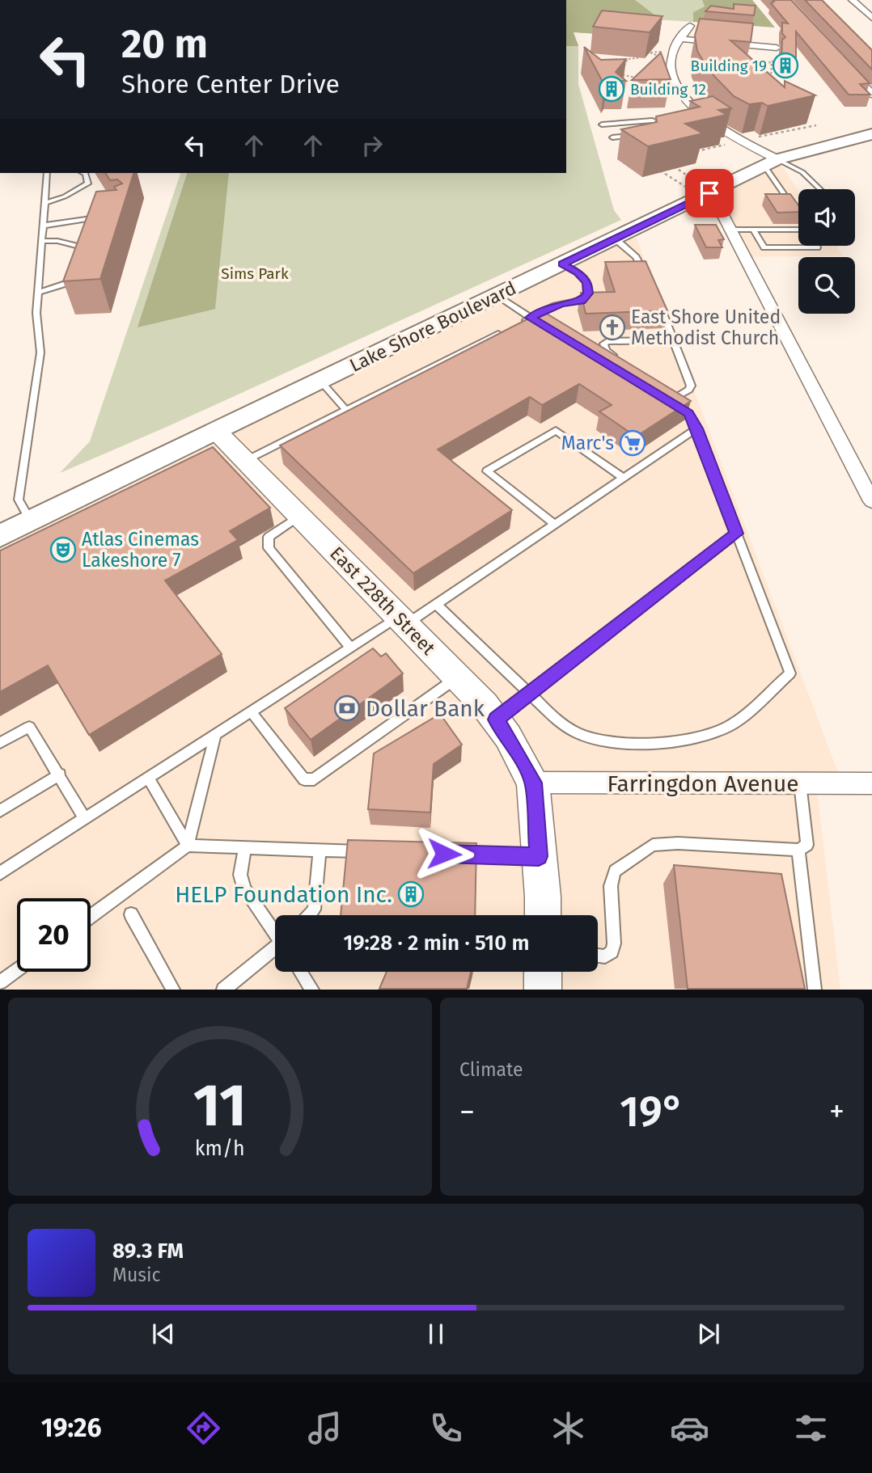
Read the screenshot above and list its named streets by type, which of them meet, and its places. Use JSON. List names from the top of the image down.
{
  "streets": {
    "main road": ["Lake Shore Boulevard"],
    "street": ["East 228th Street", "Farringdon Avenue"]
  },
  "crossings": [
    ["Lake Shore Boulevard", "East 228th Street"],
    ["East 228th Street", "Farringdon Avenue"]
  ],
  "parks": ["Sims Park"],
  "places": {
    "building": ["Building 19", "Building 12", "HELP Foundation Inc."],
    "church": ["East Shore United Methodist Church"],
    "supermarket": ["Marc's"],
    "theatre": ["Atlas Cinemas Lakeshore 7"],
    "bank": ["Dollar Bank"]
  },
  "page": {
    "turn": ["20 m", "Shore Center Drive"],
    "limit": "20",
    "trip": "19:28 · 2 min · 510 m",
    "tile": "Climate",
    "heat": ["−", "19°", "+"],
    "song": ["89.3 FM", "Music"],
    "tabs": "19:26",
    "gauge": ["11", "km/h"]
  }
}
